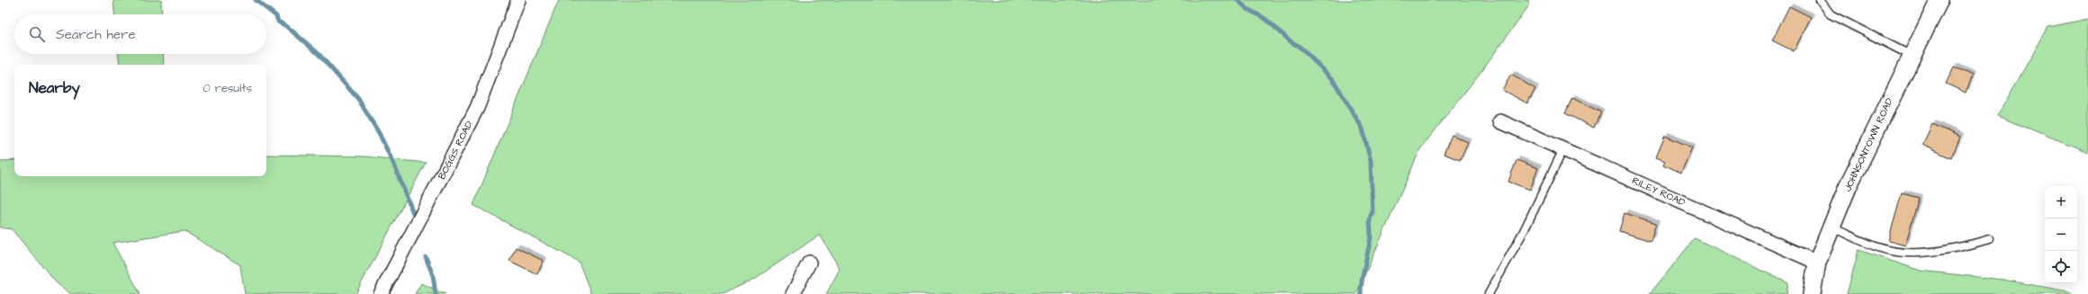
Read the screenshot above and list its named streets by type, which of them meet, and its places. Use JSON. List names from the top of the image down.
{
  "streets": {
    "street": ["JOHNSONTOWN ROAD", "BOGGS ROAD", "RILEY ROAD"]
  },
  "crossings": [
    ["JOHNSONTOWN ROAD", "RILEY ROAD"]
  ],
  "page": {
    "search": "Search here",
    "heading": ["Nearby", "0 results"],
    "map_buttons": ["+", "−"]
  }
}
